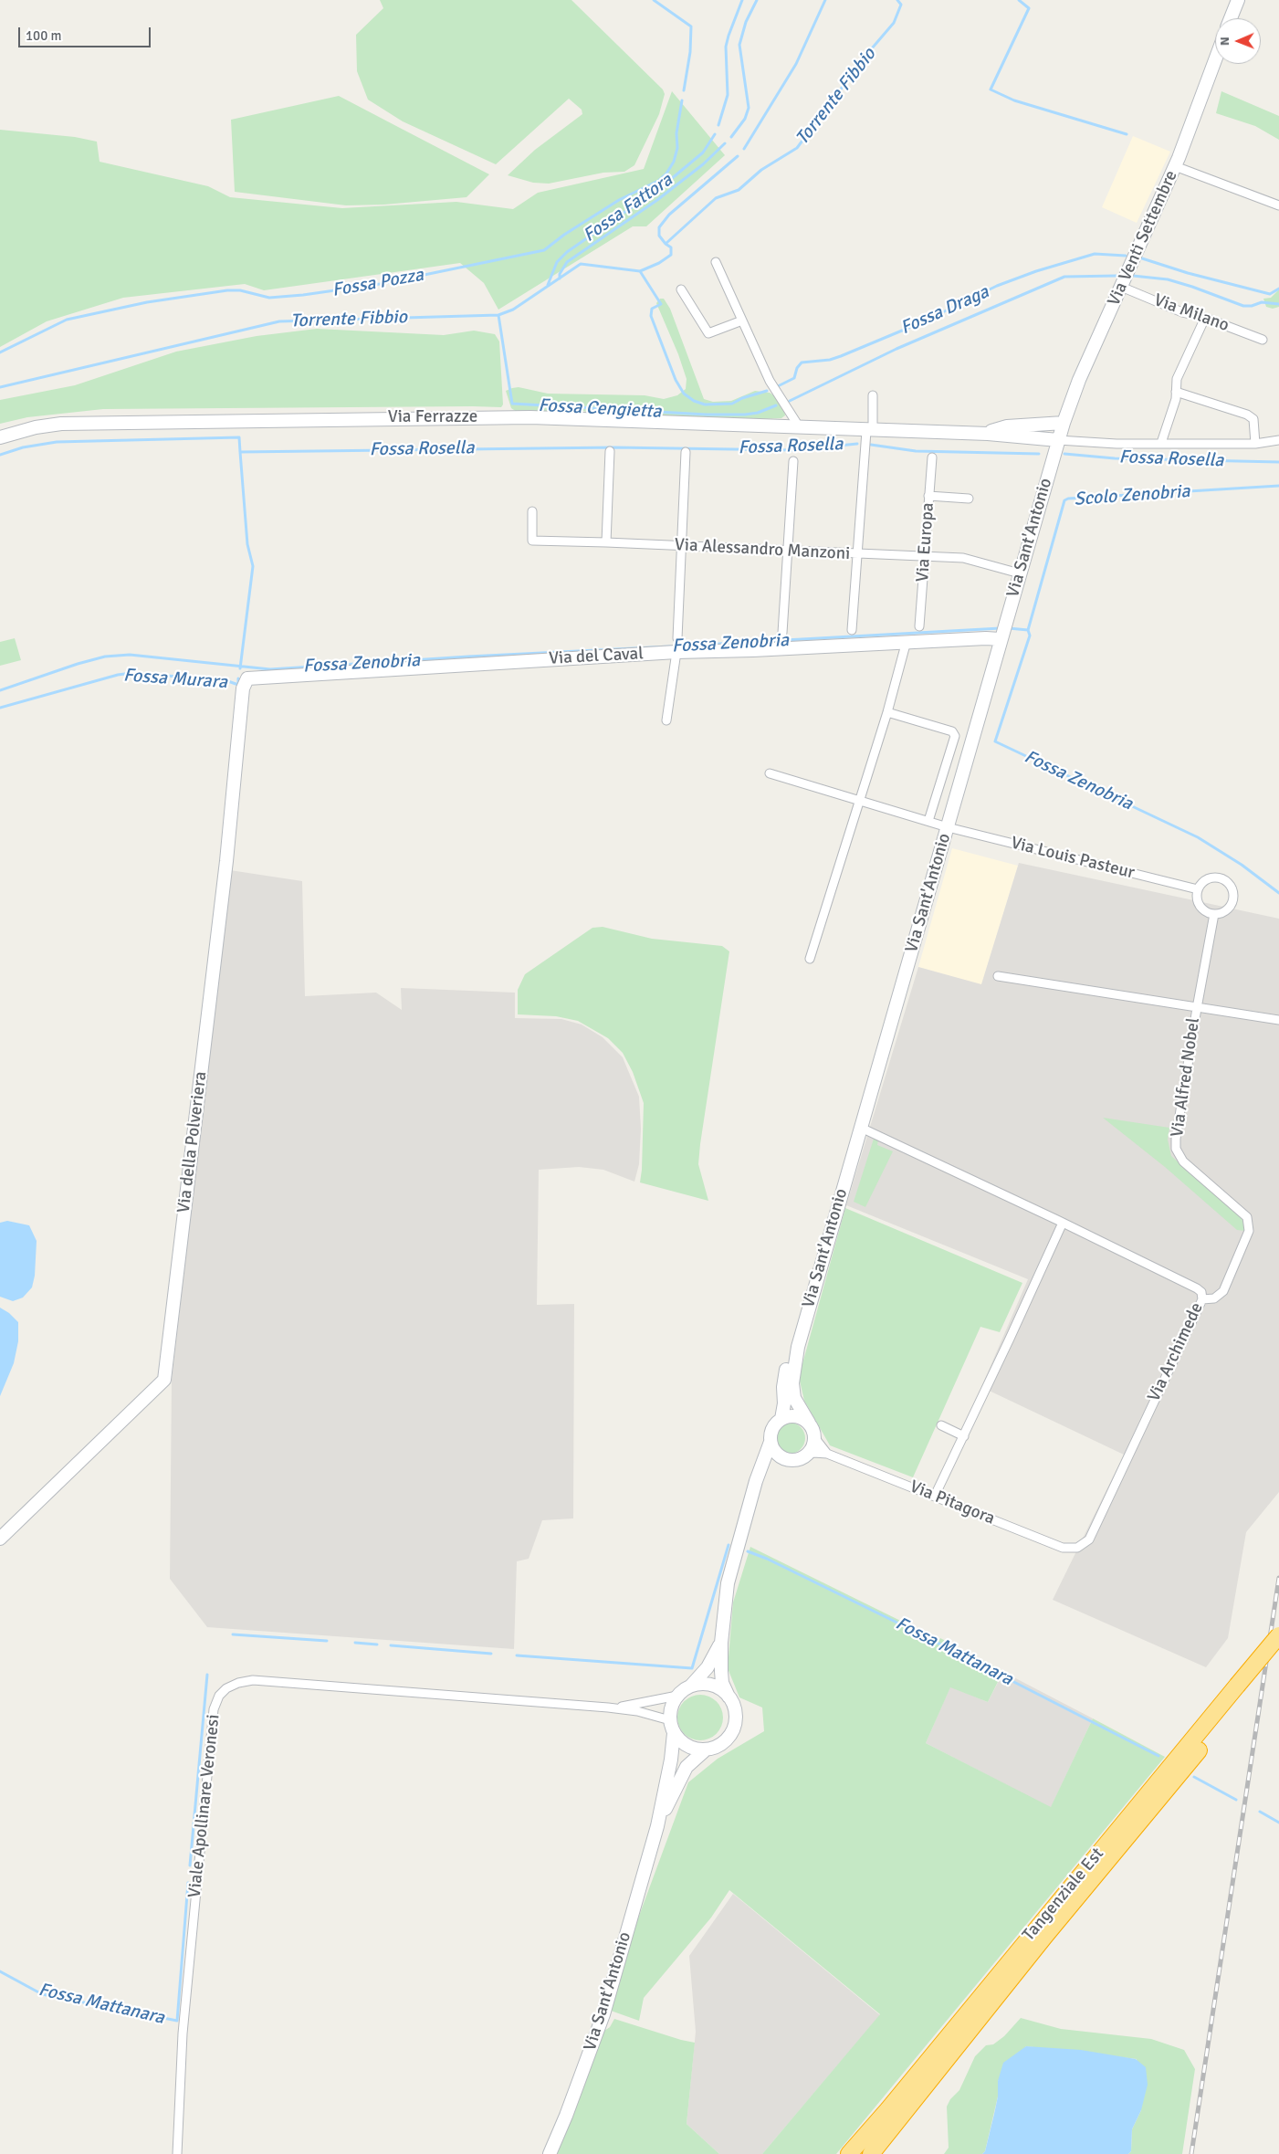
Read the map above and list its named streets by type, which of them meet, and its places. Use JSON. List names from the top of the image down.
{
  "streets": {
    "highway": ["Tangenziale Est"],
    "main road": [
      "Via Venti Settembre",
      "Via Ferrazze",
      "Via Sant'Antonio",
      "Via del Caval",
      "Via della Polveriera"
    ],
    "street": [
      "Via Milano",
      "Via Europa",
      "Via Alessandro Manzoni",
      "Via Louis Pasteur",
      "Via Alfred Nobel",
      "Via Archimede",
      "Via Pitagora",
      "Viale Apollinare Veronesi"
    ]
  },
  "crossings": [
    ["Via Venti Settembre", "Via Milano"],
    ["Via Venti Settembre", "Via Ferrazze"],
    ["Via Venti Settembre", "Via Sant'Antonio"],
    ["Via Ferrazze", "Via Sant'Antonio"],
    ["Via Sant'Antonio", "Via Alessandro Manzoni"],
    ["Via Sant'Antonio", "Via del Caval"],
    ["Via Sant'Antonio", "Via Louis Pasteur"],
    ["Via Sant'Antonio", "Via Archimede"],
    ["Via Sant'Antonio", "Via Pitagora"],
    ["Via Sant'Antonio", "Viale Apollinare Veronesi"],
    ["Via Europa", "Via Alessandro Manzoni"],
    ["Via del Caval", "Via della Polveriera"],
    ["Via Louis Pasteur", "Via Alfred Nobel"],
    ["Via Alfred Nobel", "Via Archimede"],
    ["Via Archimede", "Via Pitagora"]
  ],
  "water": [
    "Torrente Fibbio",
    "Fossa Fattora",
    "Fossa Pozza",
    "Fossa Draga",
    "Fossa Cengietta",
    "Fossa Rosella",
    "Scolo Zenobria",
    "Fossa Zenobria",
    "Fossa Murara",
    "Fossa Mattanara"
  ],
  "scale_bar": "100 m",
  "north": "left"
}
